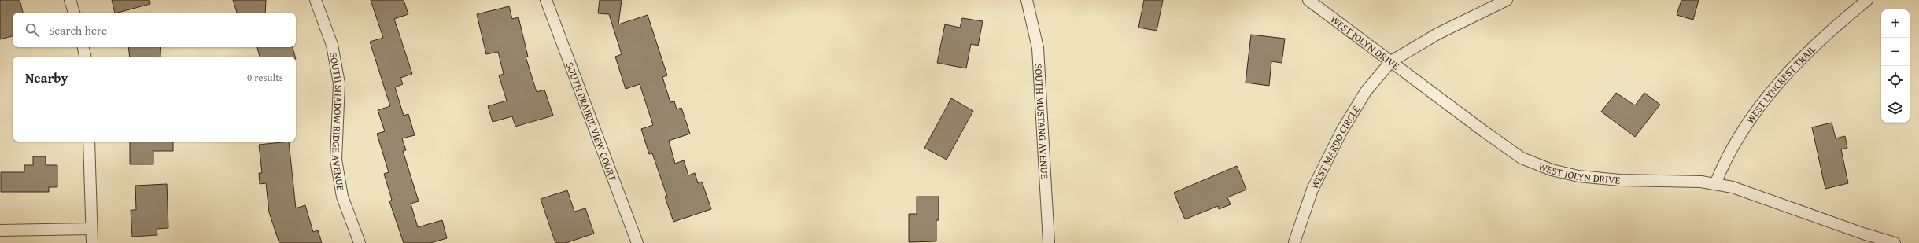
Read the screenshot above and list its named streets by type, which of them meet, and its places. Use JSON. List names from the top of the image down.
{
  "streets": {
    "street": [
      "WEST JOLYN DRIVE",
      "WEST LYNCREST TRAIL",
      "SOUTH PRAIRIE VIEW COURT",
      "SOUTH MUSTANG AVENUE",
      "SOUTH SHADOW RIDGE AVENUE",
      "WEST MARDO CIRCLE"
    ]
  },
  "crossings": [
    ["WEST JOLYN DRIVE", "WEST LYNCREST TRAIL"],
    ["WEST JOLYN DRIVE", "WEST MARDO CIRCLE"]
  ],
  "page": {
    "map_buttons": ["+", "−"],
    "search": "Search here",
    "heading": ["Nearby", "0 results"]
  }
}
